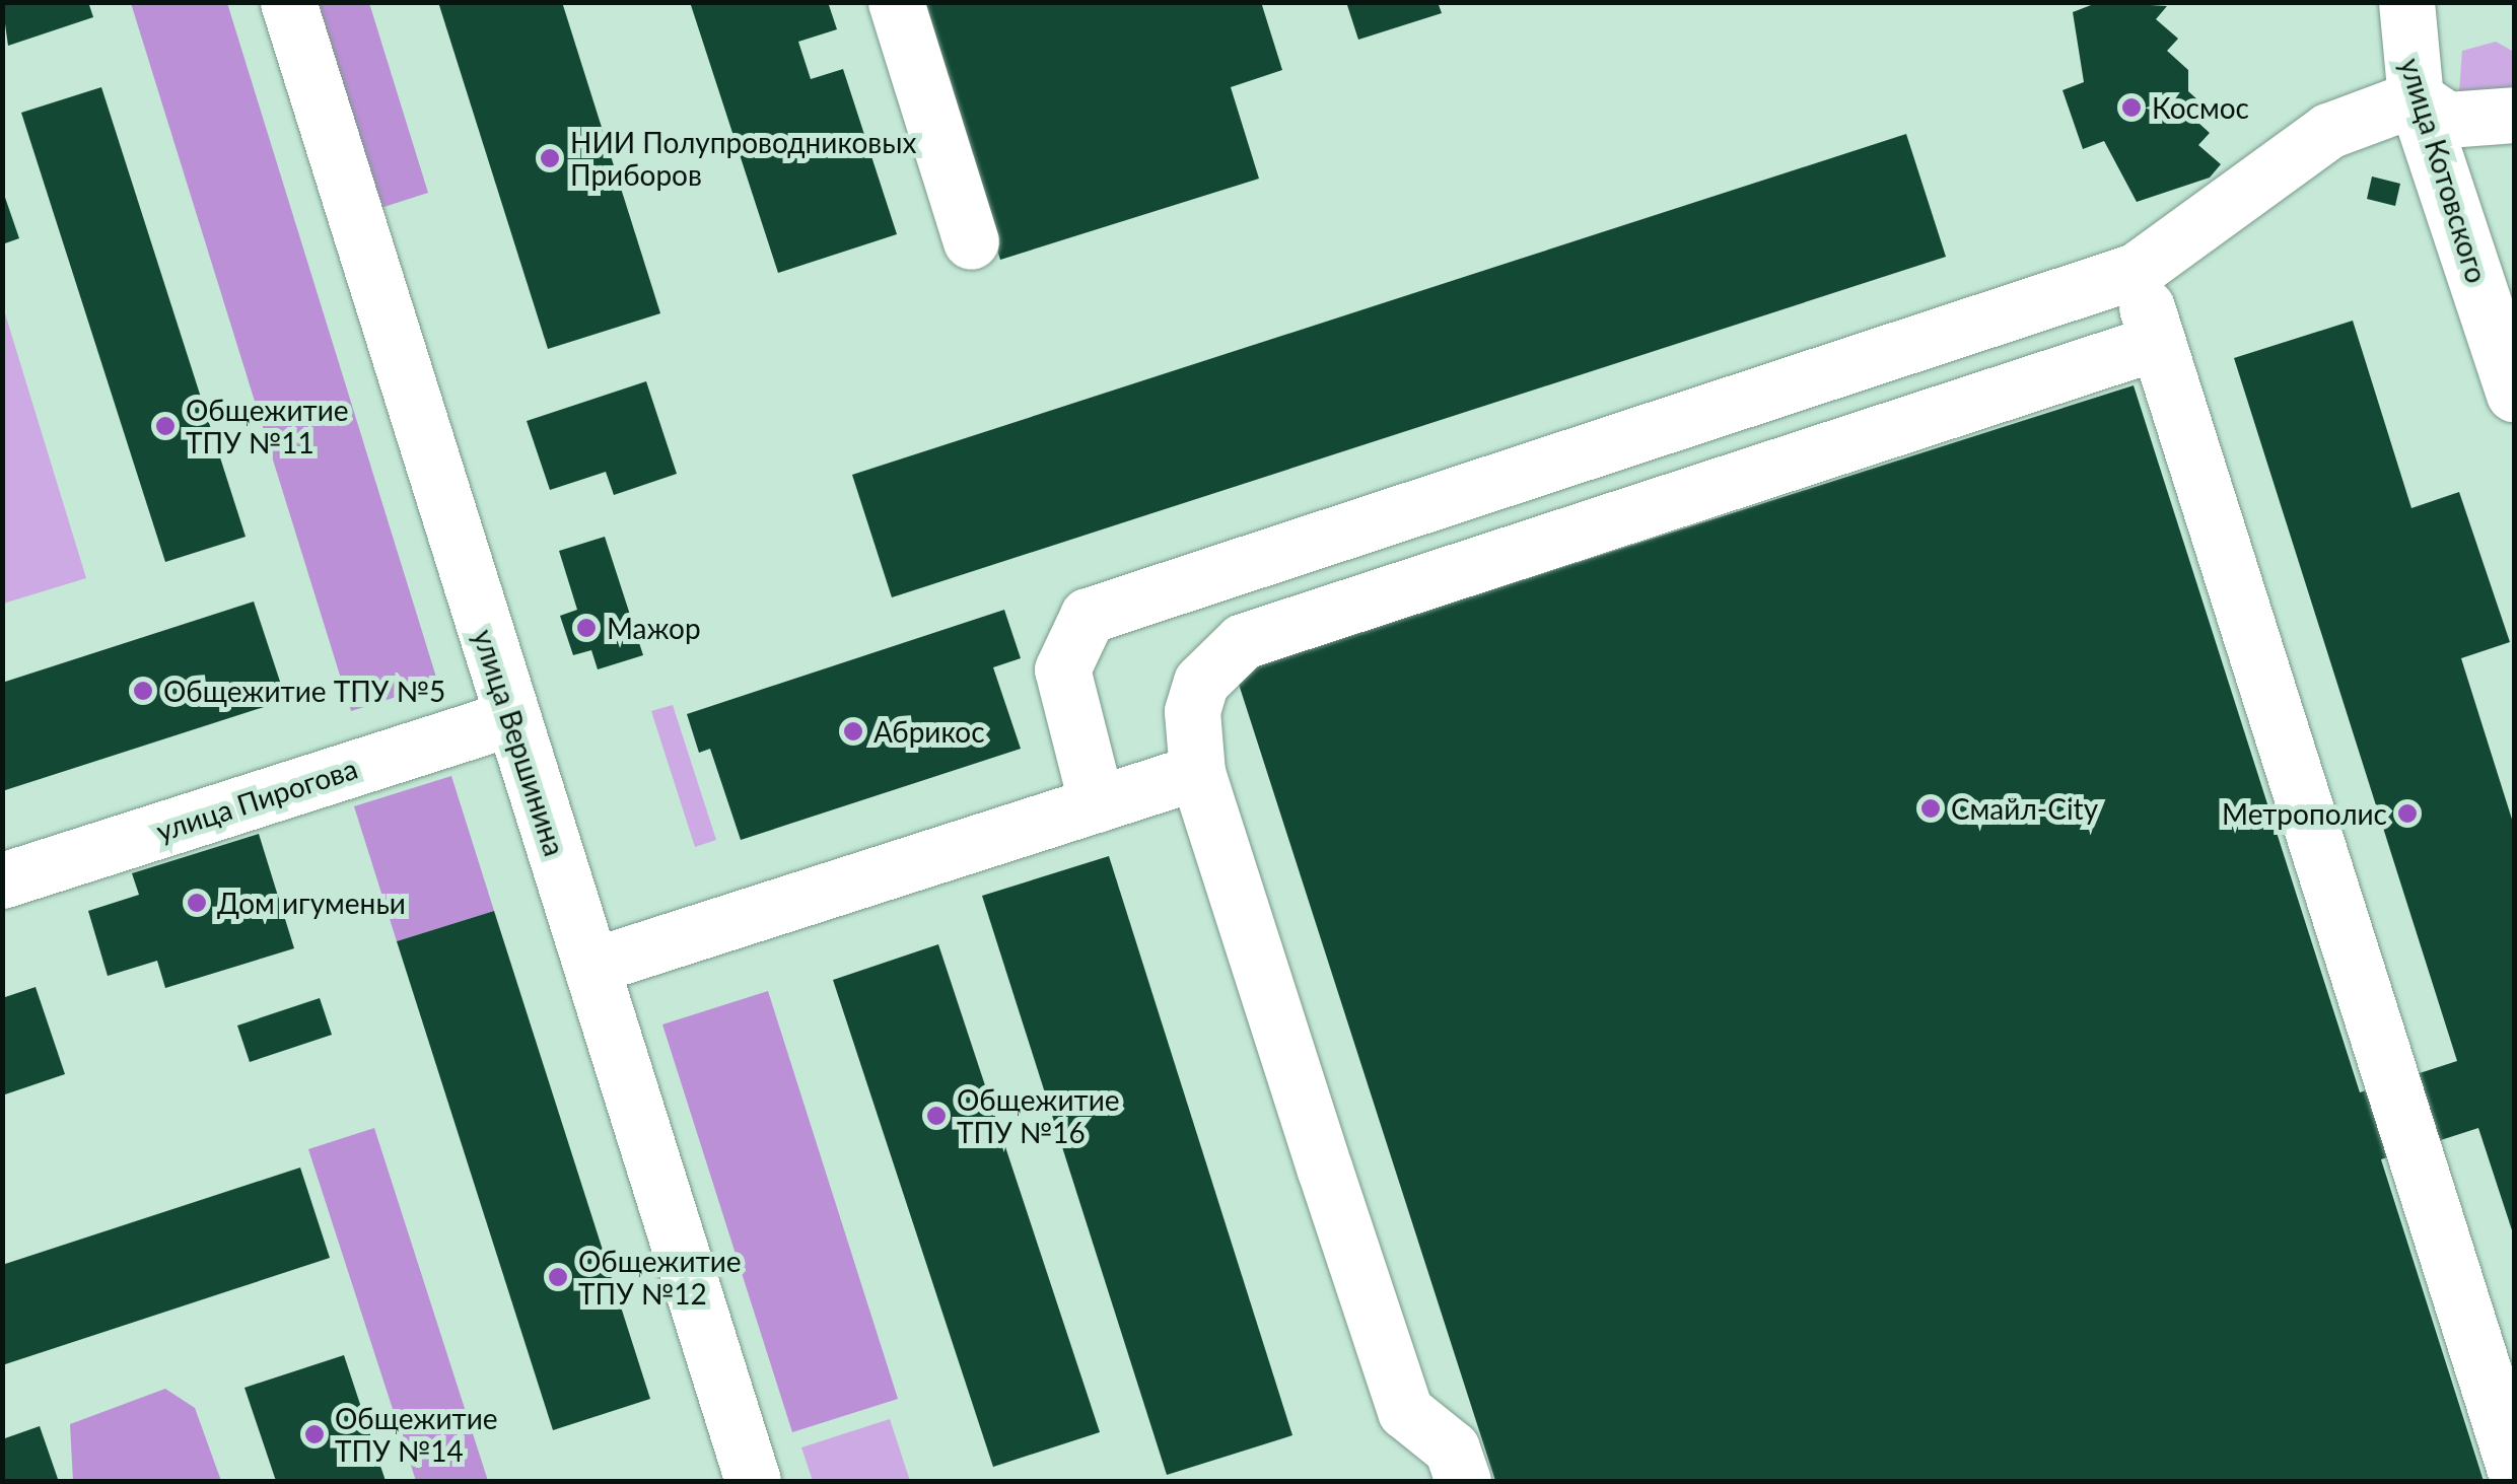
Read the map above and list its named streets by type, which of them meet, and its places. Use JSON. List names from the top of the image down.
{
  "streets": {
    "street": ["улица Котовского", "улица Вершинина", "улица Пирогова"]
  },
  "crossings": [
    ["улица Вершинина", "улица Пирогова"]
  ],
  "places": [
    "Космос",
    "НИИ Полупроводниковых Приборов",
    "Общежитие ТПУ №11",
    "Мажор",
    "Общежитие ТПУ №5",
    "Абрикос",
    "Смайл-City",
    "Метрополис",
    "Дом игуменьи",
    "Общежитие ТПУ №16",
    "Общежитие ТПУ №12",
    "Общежитие ТПУ №14"
  ]
}
